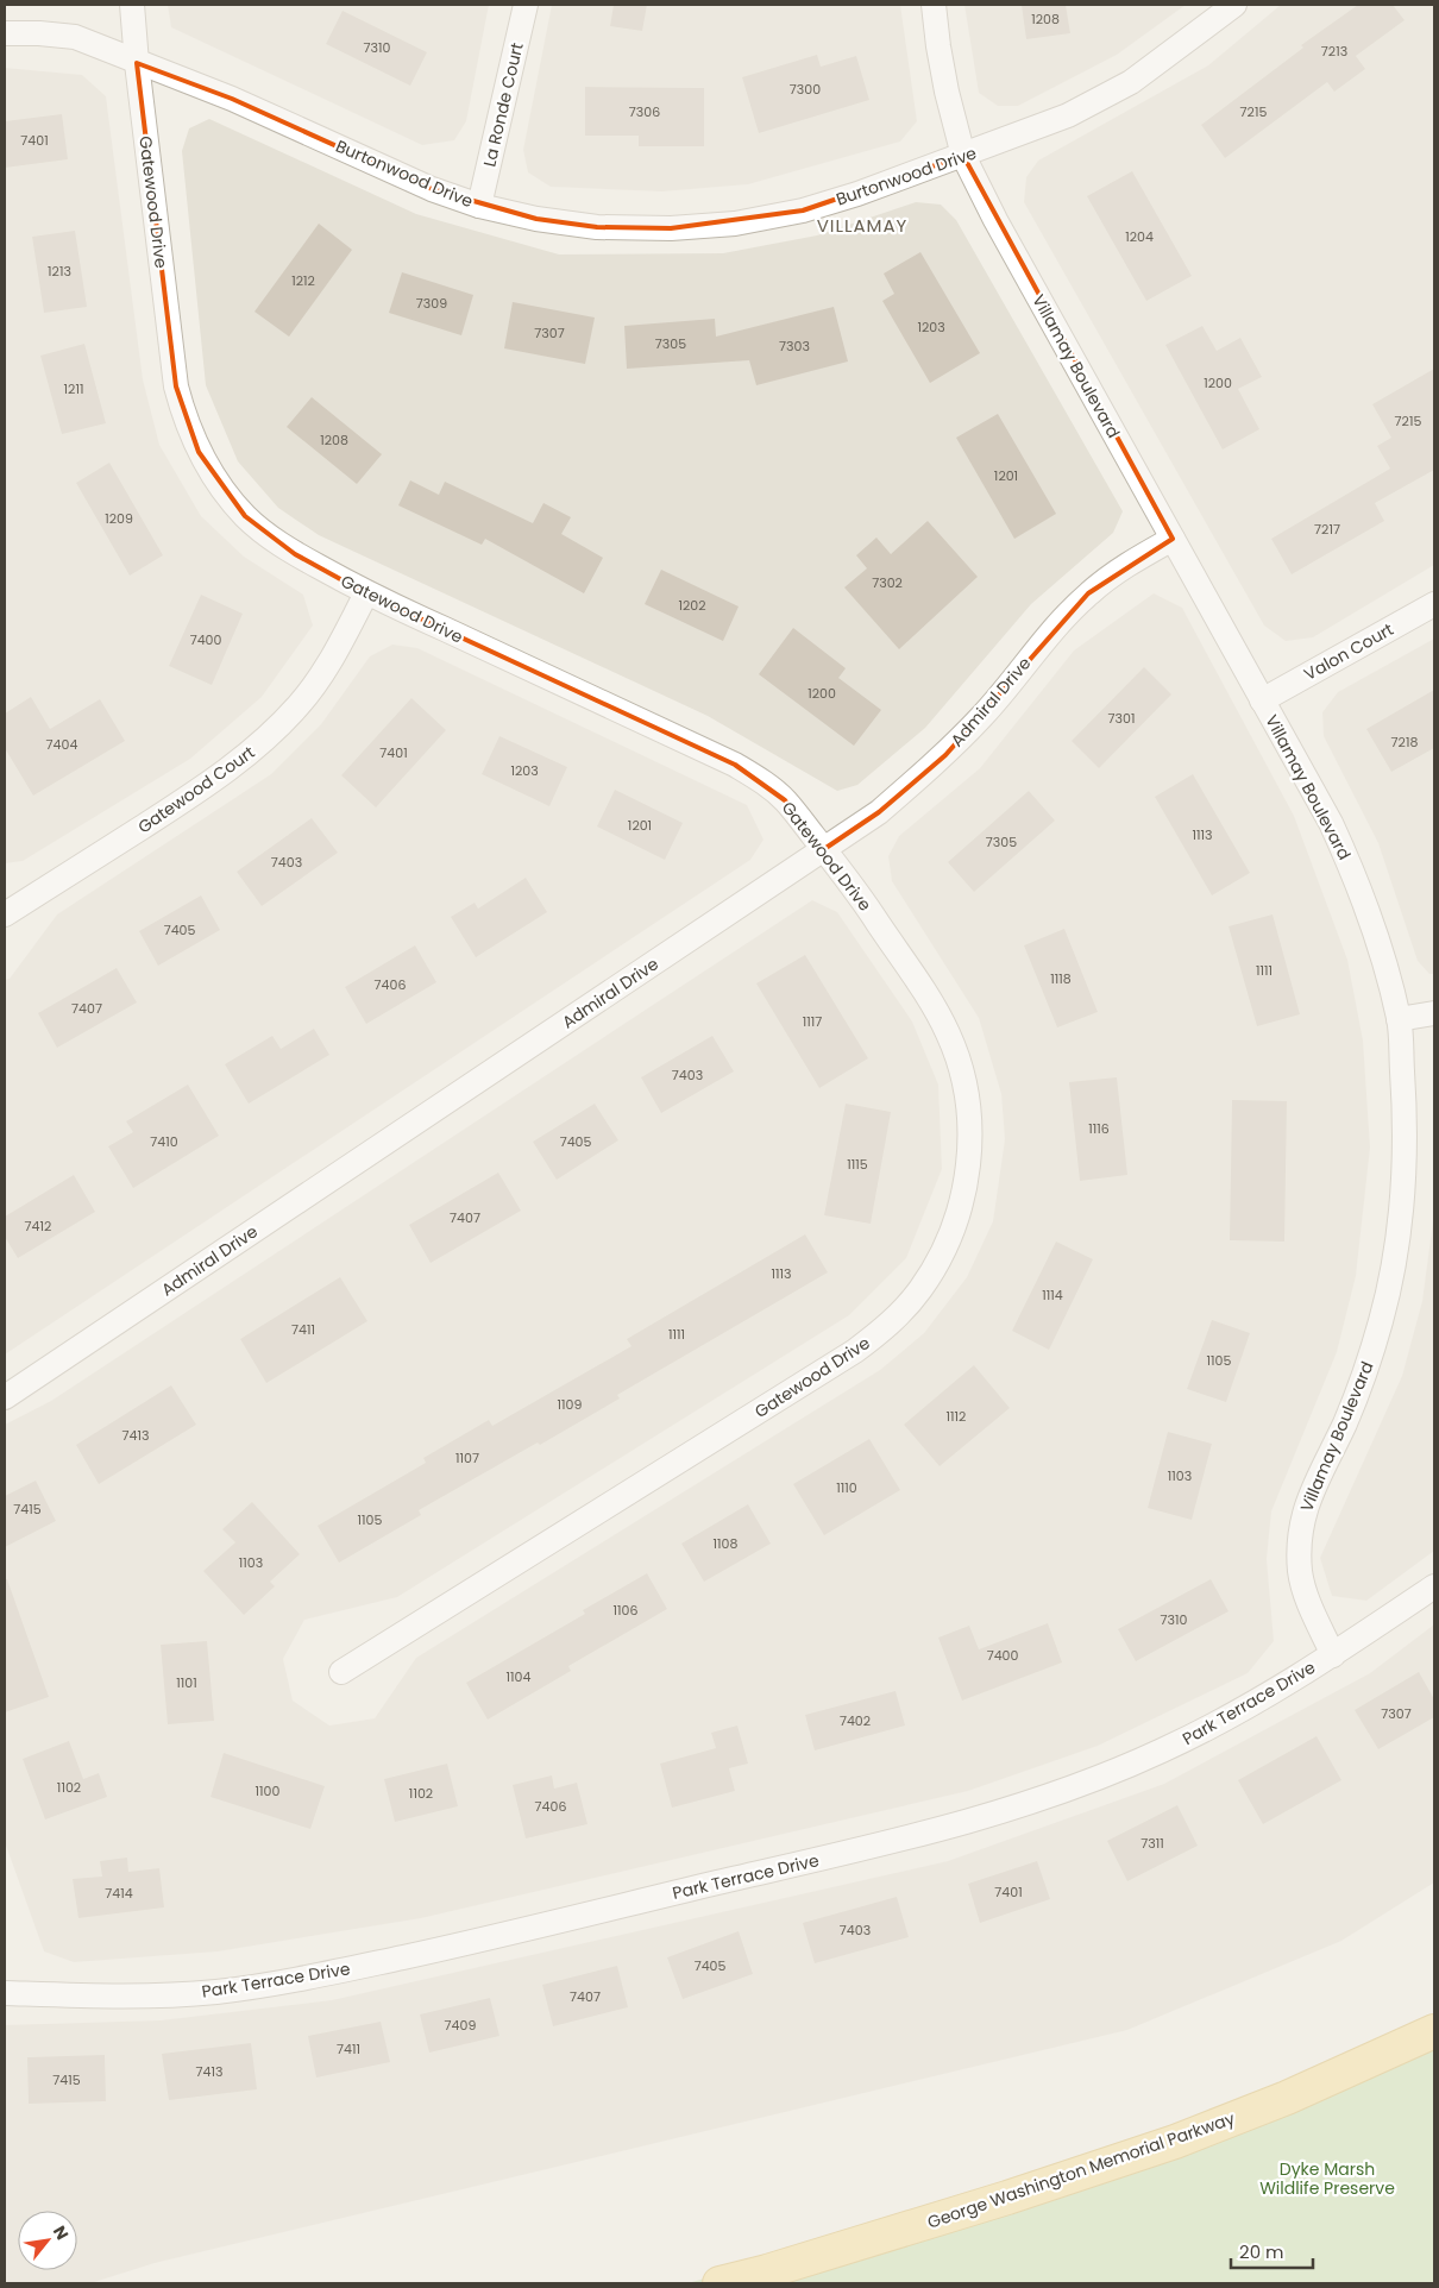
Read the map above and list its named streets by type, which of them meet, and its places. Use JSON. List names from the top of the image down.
{
  "streets": {
    "main road": ["George Washington Memorial Parkway"],
    "street": [
      "La Ronde Court",
      "Burtonwood Drive",
      "Gatewood Drive",
      "Villamay Boulevard",
      "Valon Court",
      "Admiral Drive",
      "Gatewood Court",
      "Park Terrace Drive"
    ]
  },
  "crossings": [
    ["La Ronde Court", "Burtonwood Drive"],
    ["Burtonwood Drive", "Gatewood Drive"],
    ["Burtonwood Drive", "Villamay Boulevard"],
    ["Gatewood Drive", "Admiral Drive"],
    ["Gatewood Drive", "Gatewood Court"],
    ["Villamay Boulevard", "Valon Court"],
    ["Villamay Boulevard", "Admiral Drive"],
    ["Villamay Boulevard", "Park Terrace Drive"]
  ],
  "districts": ["VILLAMAY"],
  "parks": ["Dyke Marsh Wildlife Preserve"],
  "house_numbers": [
    "1208",
    "7310",
    "7213",
    "7300",
    "7306",
    "7215",
    "7401",
    "1204",
    "1213",
    "1212",
    "7309",
    "1203",
    "7307",
    "7305",
    "7303",
    "1200",
    "1211",
    "7215",
    "1208",
    "1201",
    "1209",
    "7217",
    "7302",
    "1202",
    "7400",
    "1200",
    "7301",
    "7218",
    "7404",
    "7401",
    "1203",
    "1201",
    "1113",
    "7305",
    "7403",
    "7405",
    "1111",
    "1118",
    "7406",
    "7407",
    "1117",
    "7403",
    "1116",
    "7410",
    "7405",
    "1115",
    "7407",
    "7412",
    "1113",
    "1114",
    "7411",
    "1111",
    "1105",
    "1109",
    "1112",
    "7413",
    "1107",
    "1103",
    "1110",
    "7415",
    "1105",
    "1108",
    "1103",
    "1106",
    "7310",
    "7400",
    "1104",
    "1101",
    "7307",
    "7402",
    "1102",
    "1100",
    "1102",
    "7406",
    "7311",
    "7401",
    "7414",
    "7403",
    "7405",
    "7407",
    "7409",
    "7411",
    "7413",
    "7415"
  ],
  "scale_bar": "20 m",
  "north": "top right"
}
